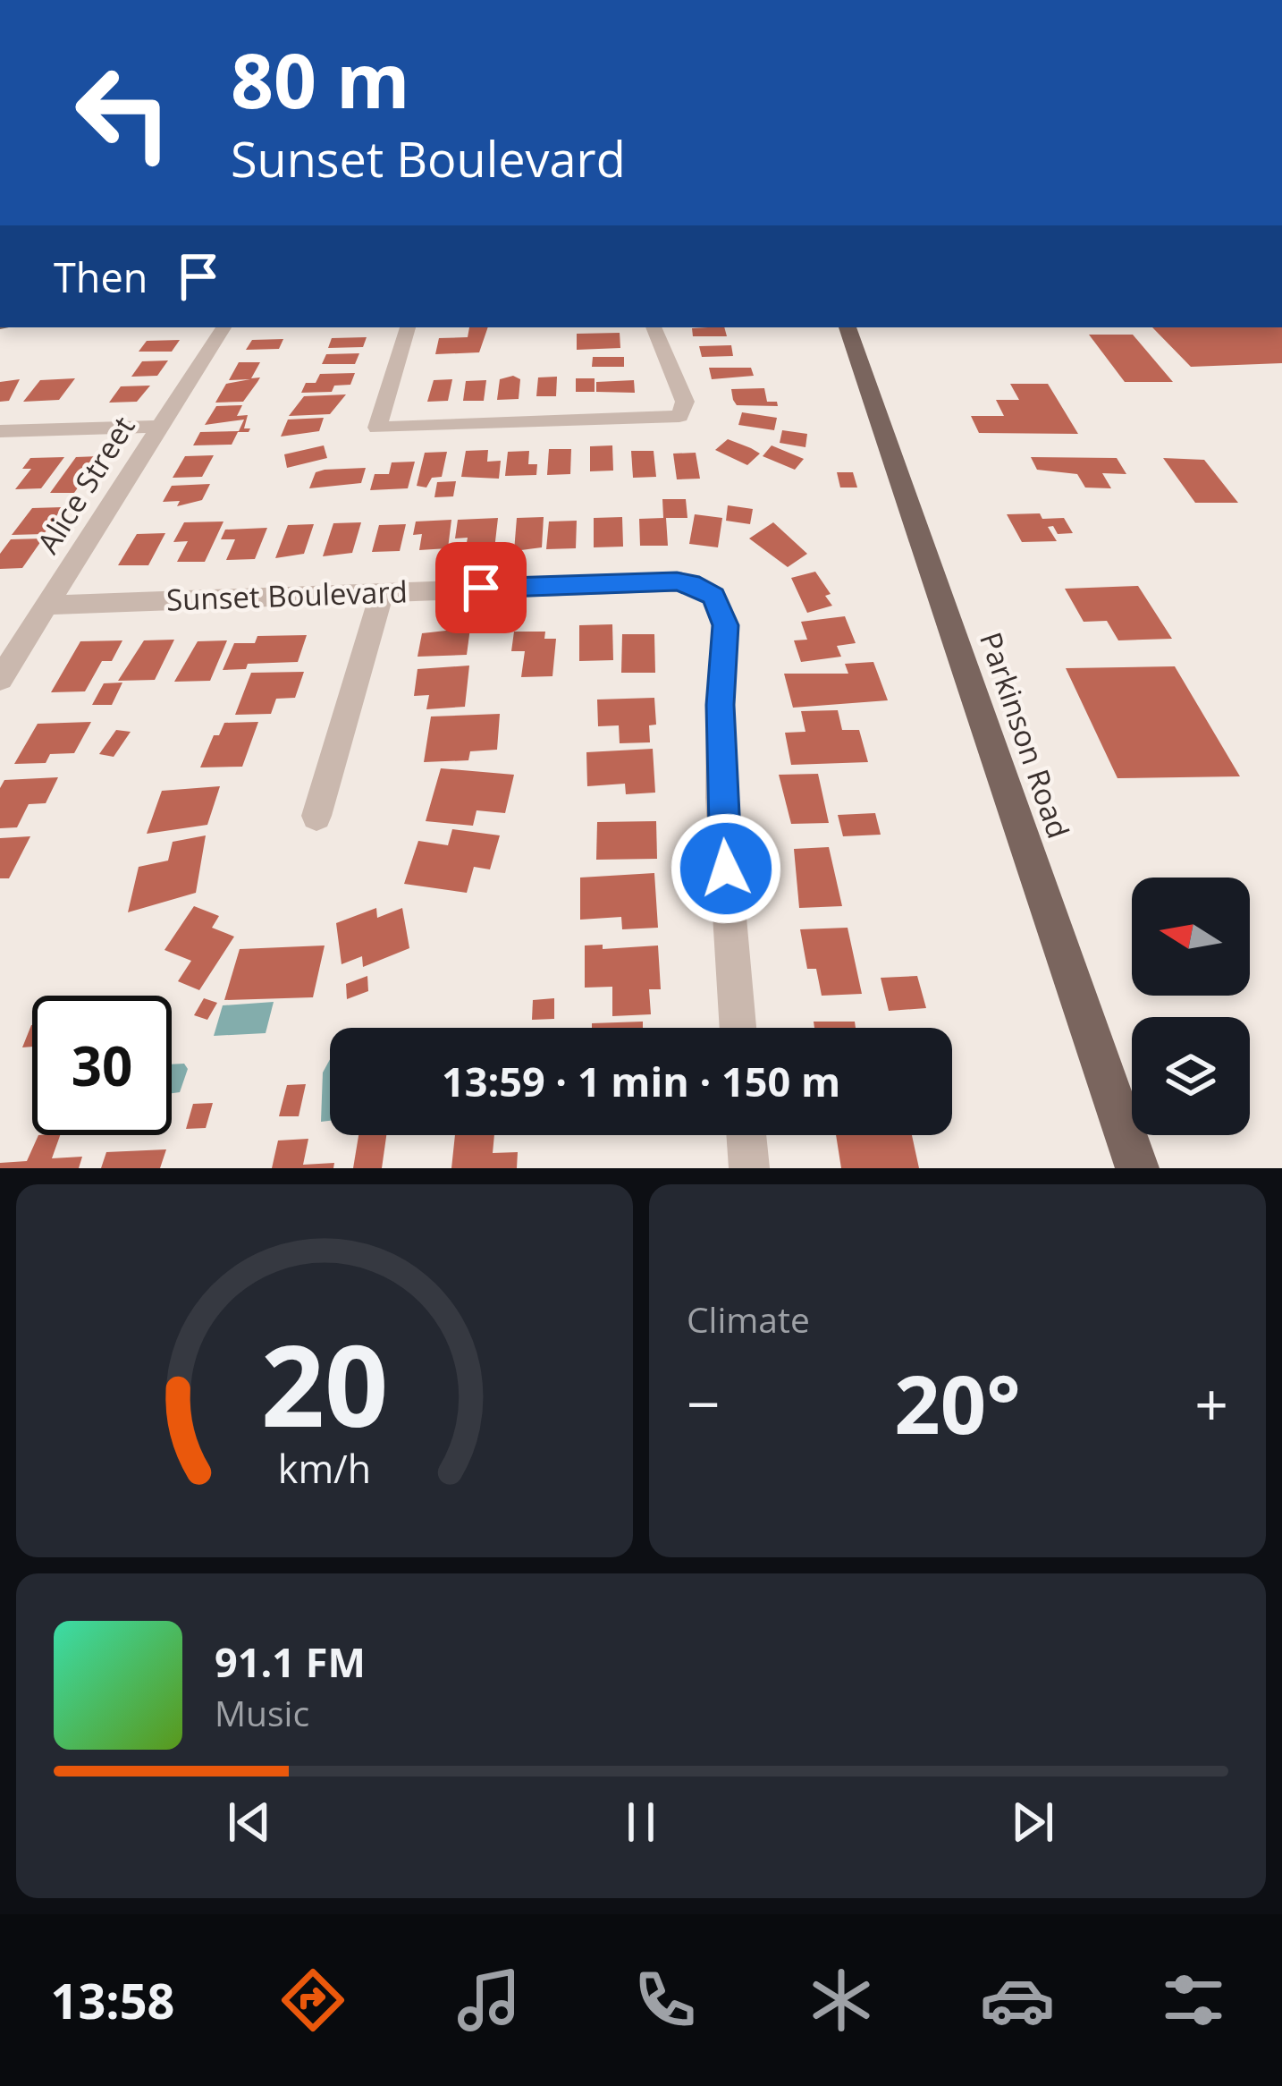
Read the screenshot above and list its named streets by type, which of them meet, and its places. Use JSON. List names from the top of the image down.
{
  "streets": {
    "main road": ["Parkinson Road"],
    "street": ["Alice Street", "Sunset Boulevard"]
  },
  "crossings": [
    ["Alice Street", "Sunset Boulevard"]
  ],
  "north": "left",
  "page": {
    "turn": ["80 m", "Sunset Boulevard"],
    "then": "Then",
    "limit": "30",
    "trip": "13:59 · 1 min · 150 m",
    "tile": "Climate",
    "heat": ["−", "20°", "+"],
    "song": ["91.1 FM", "Music"],
    "tabs": "13:58",
    "gauge": ["20", "km/h"]
  }
}
